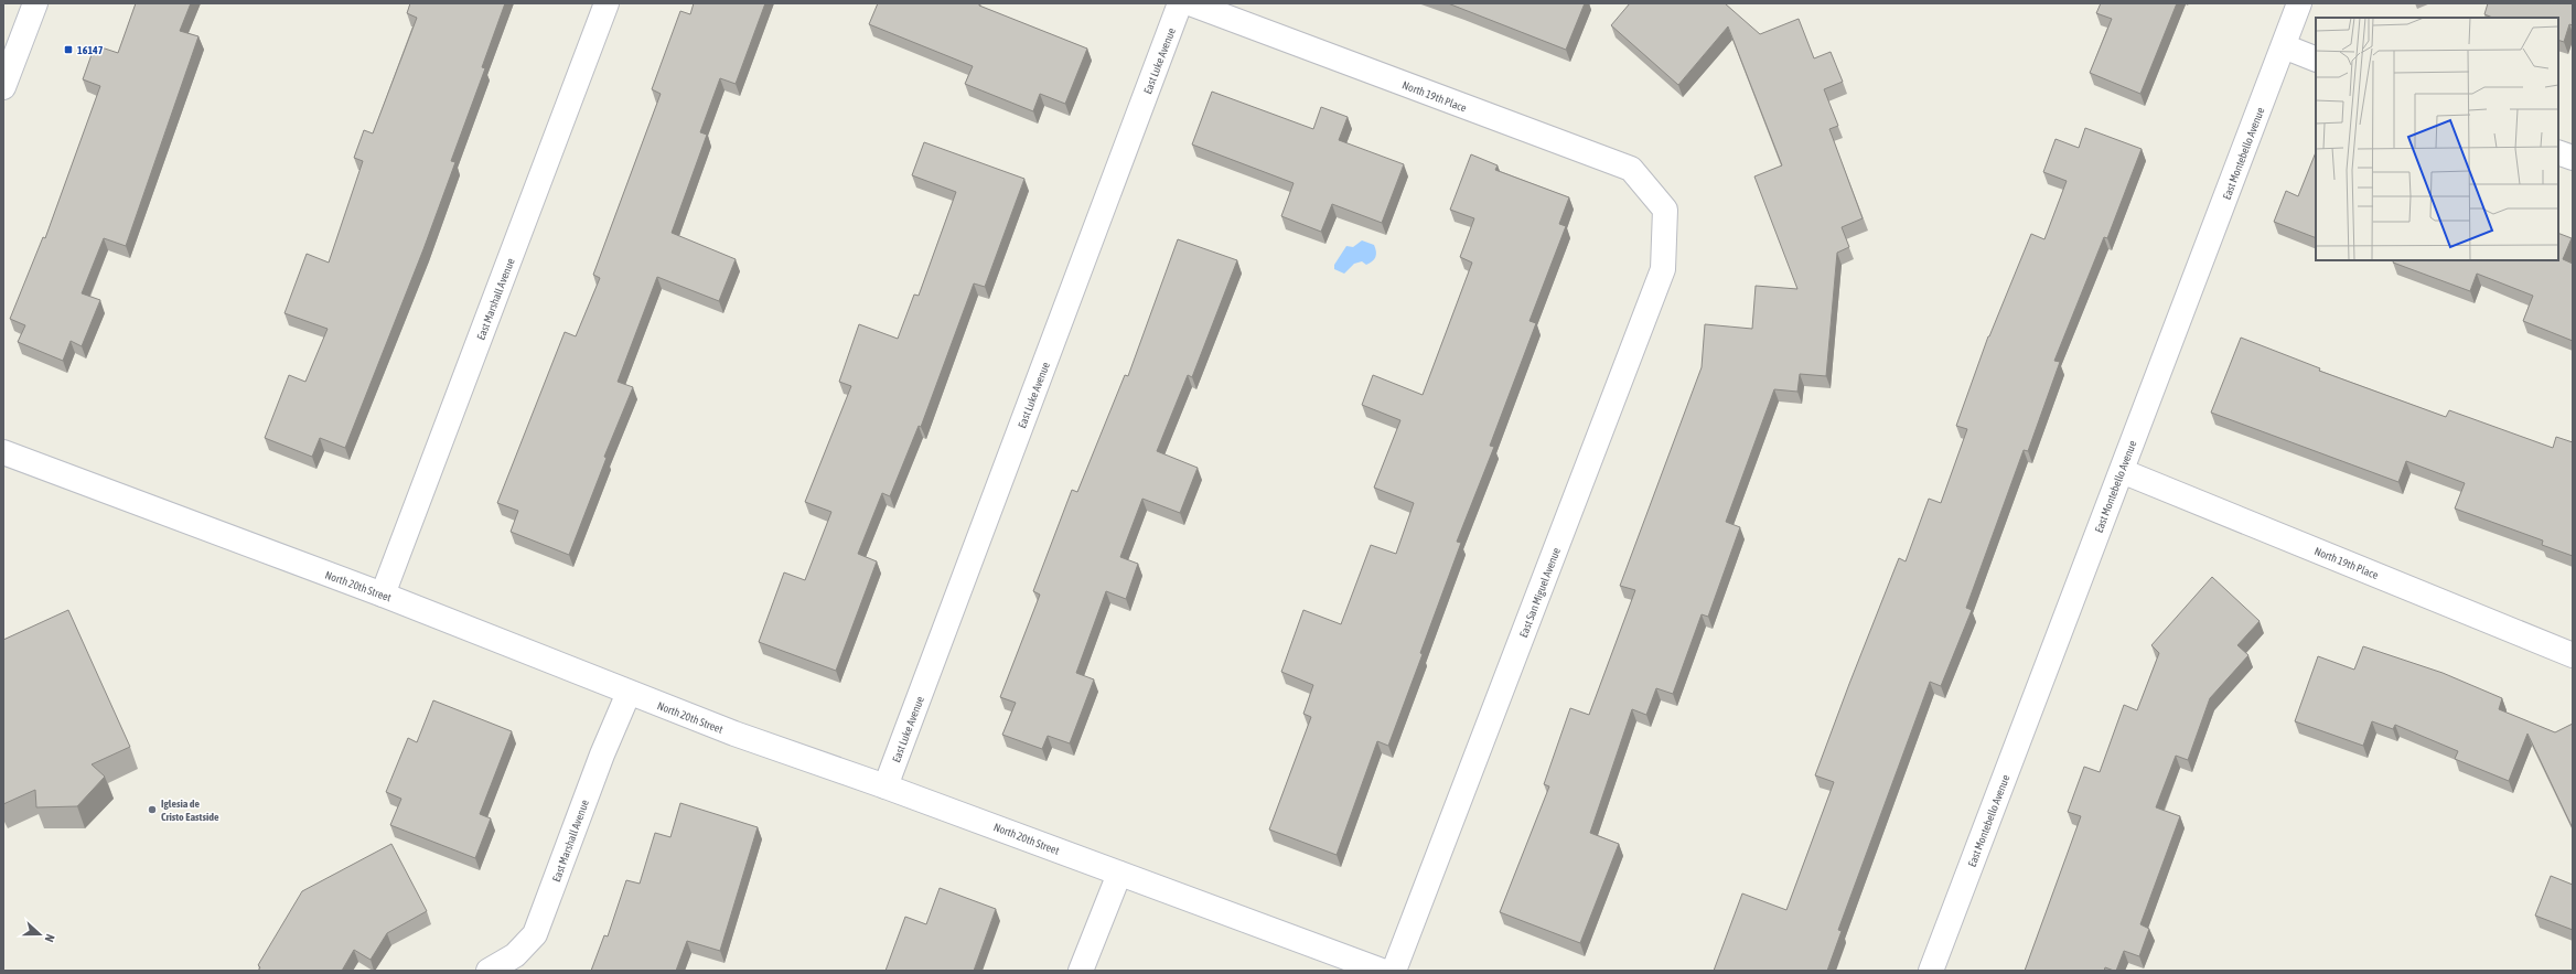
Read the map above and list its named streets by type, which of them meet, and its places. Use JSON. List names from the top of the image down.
{
  "streets": {
    "street": [
      "East Luke Avenue",
      "North 19th Place",
      "East Montebello Avenue",
      "East Marshall Avenue",
      "North 20th Street",
      "East San Miguel Avenue"
    ]
  },
  "crossings": [
    ["East Luke Avenue", "North 20th Street"],
    ["North 19th Place", "East Montebello Avenue"],
    ["North 19th Place", "East San Miguel Avenue"],
    ["East Marshall Avenue", "North 20th Street"]
  ],
  "places": {
    "transit": ["16147"],
    "other": ["Iglesia de Cristo Eastside"]
  },
  "north": "right"
}
